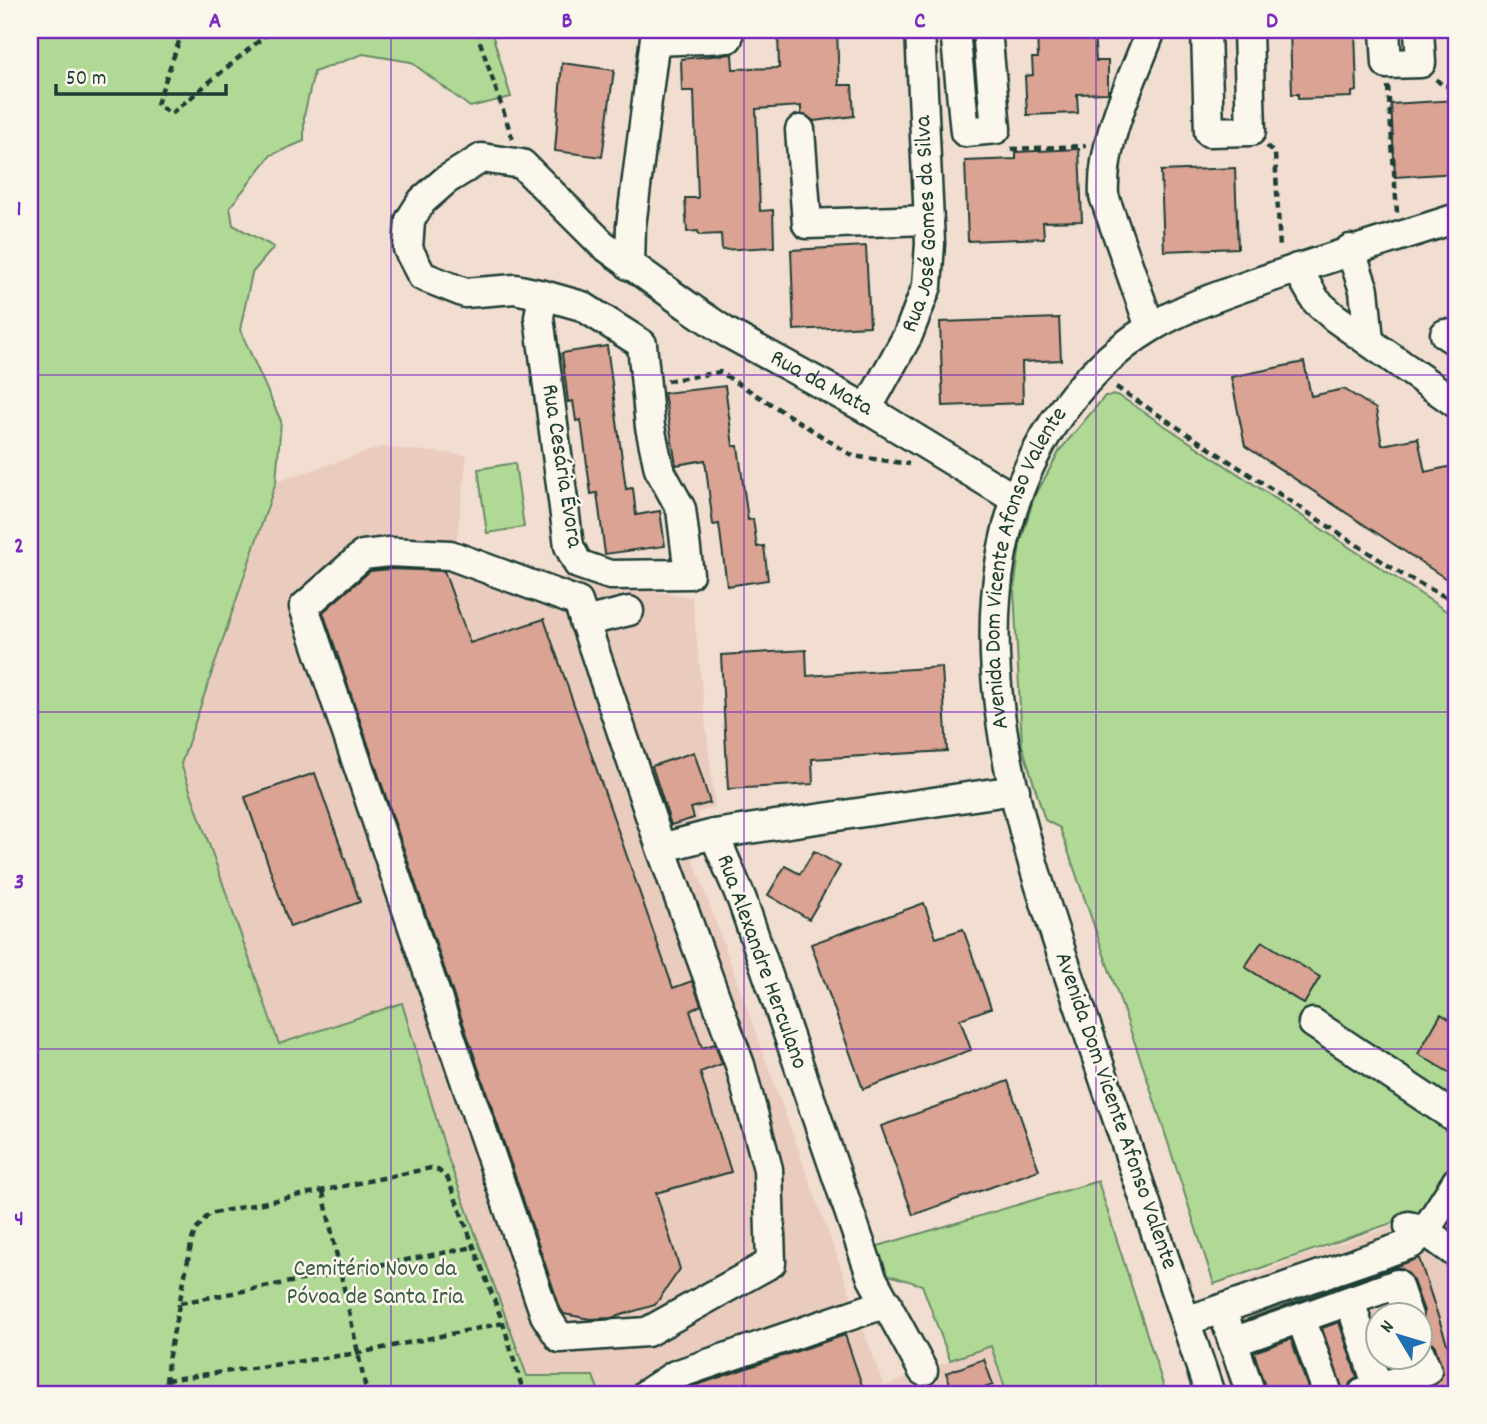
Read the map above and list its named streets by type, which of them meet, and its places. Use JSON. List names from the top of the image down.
{
  "streets": {
    "street": [
      "Rua José Gomes da Silva",
      "Rua da Mata",
      "Rua Cesária Évora",
      "Avenida Dom Vicente Afonso Valente",
      "Rua Alexandre Herculano"
    ]
  },
  "crossings": [
    ["Rua José Gomes da Silva", "Rua da Mata"],
    ["Rua da Mata", "Avenida Dom Vicente Afonso Valente"],
    ["Avenida Dom Vicente Afonso Valente", "Rua Alexandre Herculano"]
  ],
  "parks": ["Cemitério Novo da Póvoa de Santa Iria"],
  "scale_bar": "50 m",
  "north": "top left",
  "grid": {
    "columns": [
      "A",
      "B",
      "C",
      "D"
    ],
    "rows": [
      "1",
      "2",
      "3",
      "4"
    ]
  }
}
